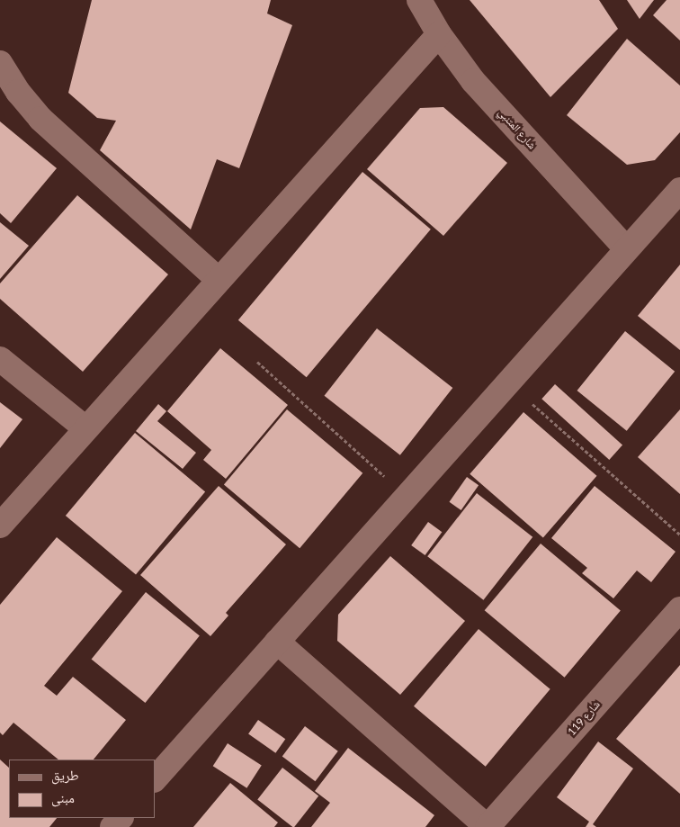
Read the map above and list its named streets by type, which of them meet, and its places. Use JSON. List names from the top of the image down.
{
  "streets": {
    "street": ["شارع المتنبي", "شارع 119"]
  },
  "legend": ["طريق", "مبنى"]
}
